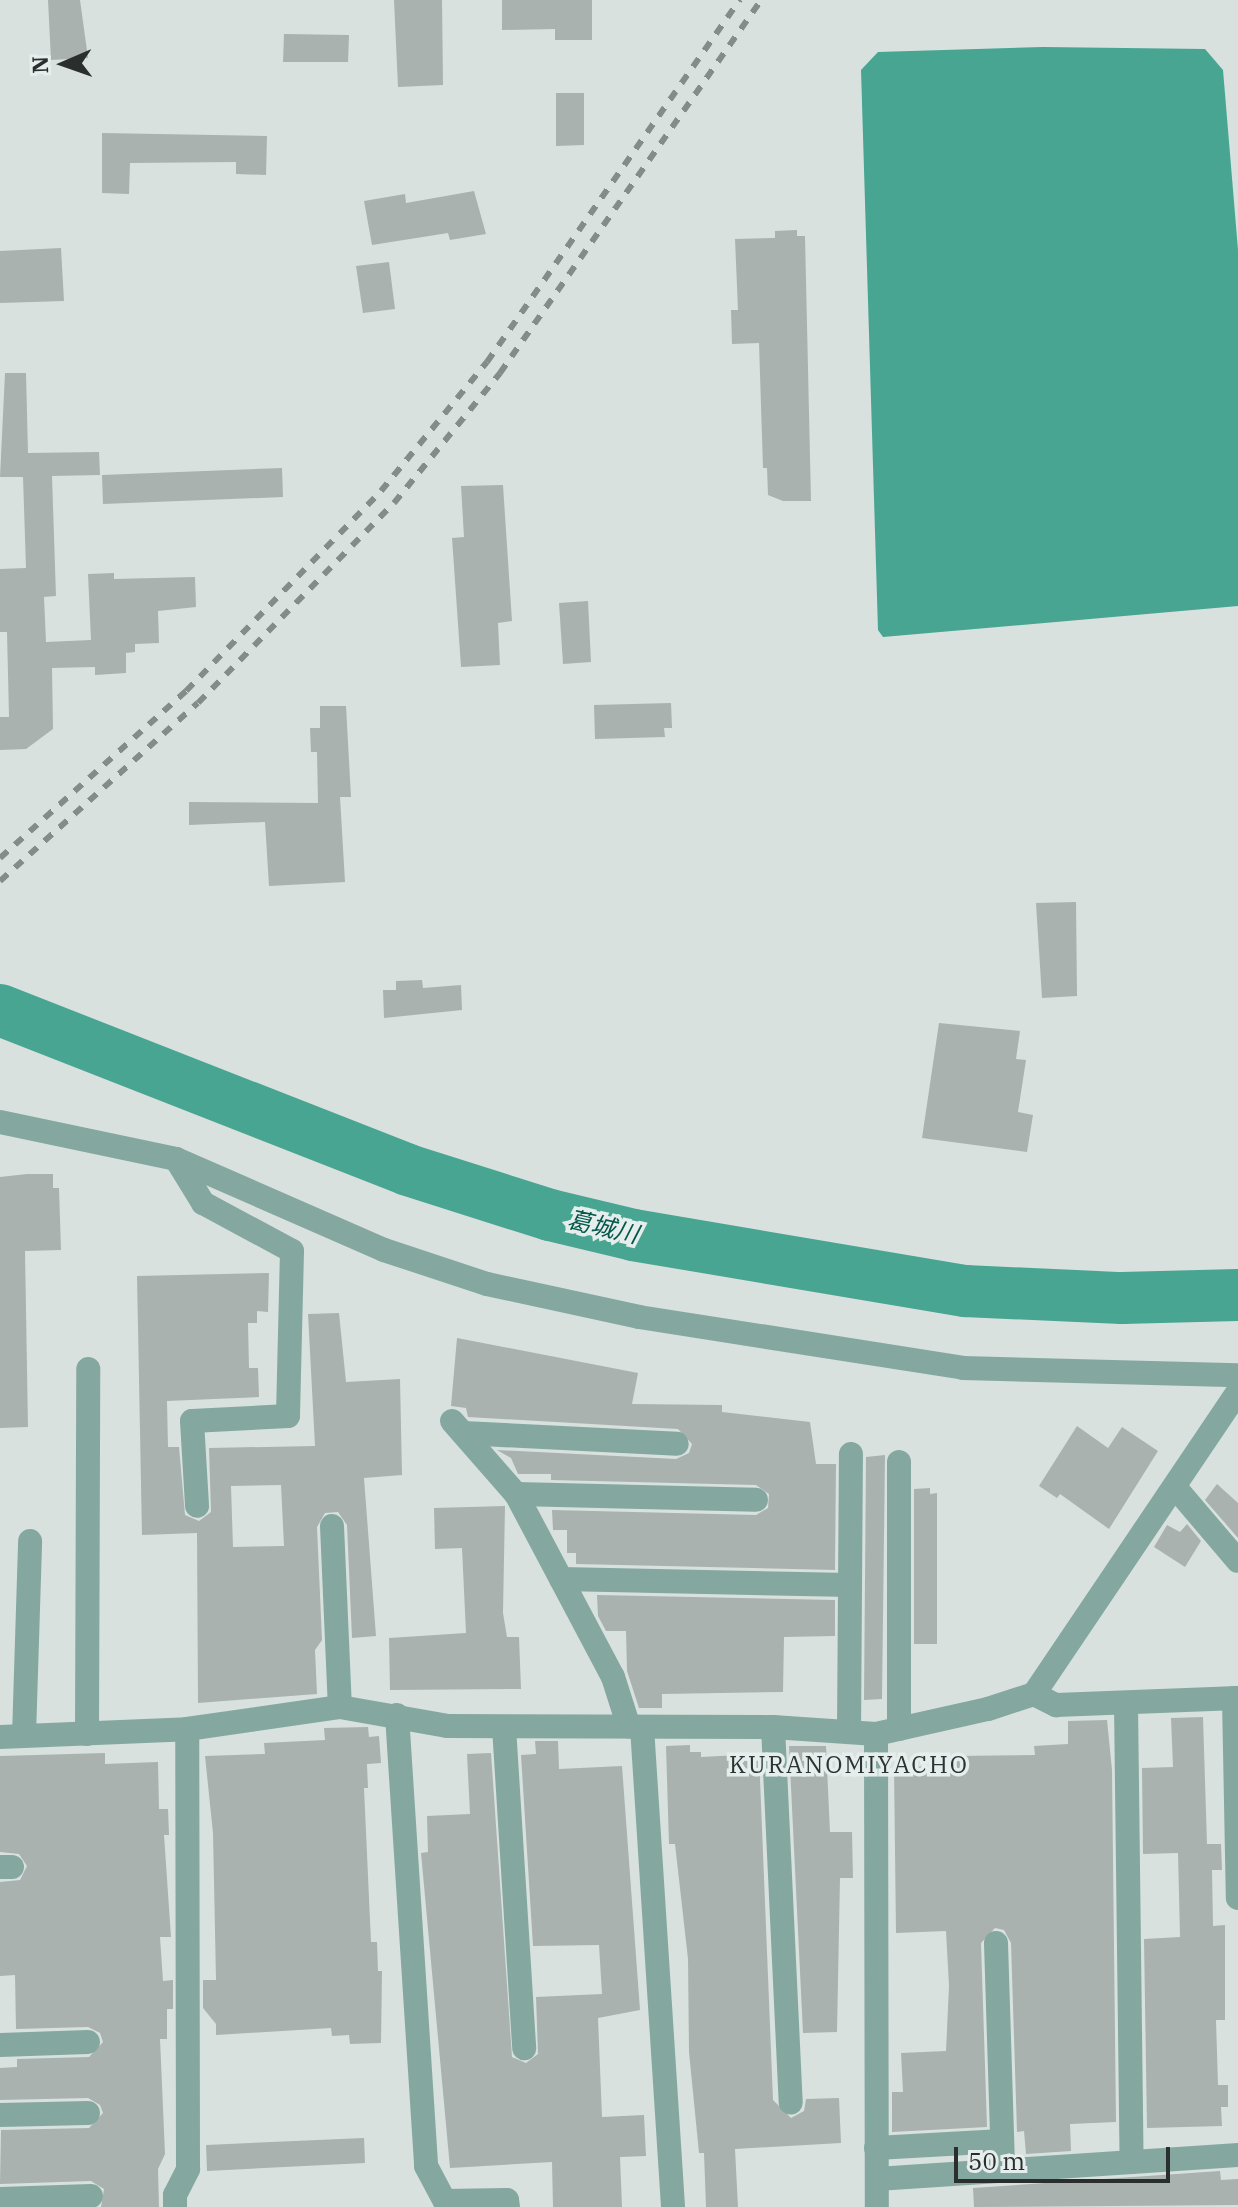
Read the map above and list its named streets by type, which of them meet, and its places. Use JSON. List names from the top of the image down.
{
  "districts": ["KURANOMIYACHO"],
  "water": ["葛城川"],
  "scale_bar": "50 m",
  "north": "left"
}
